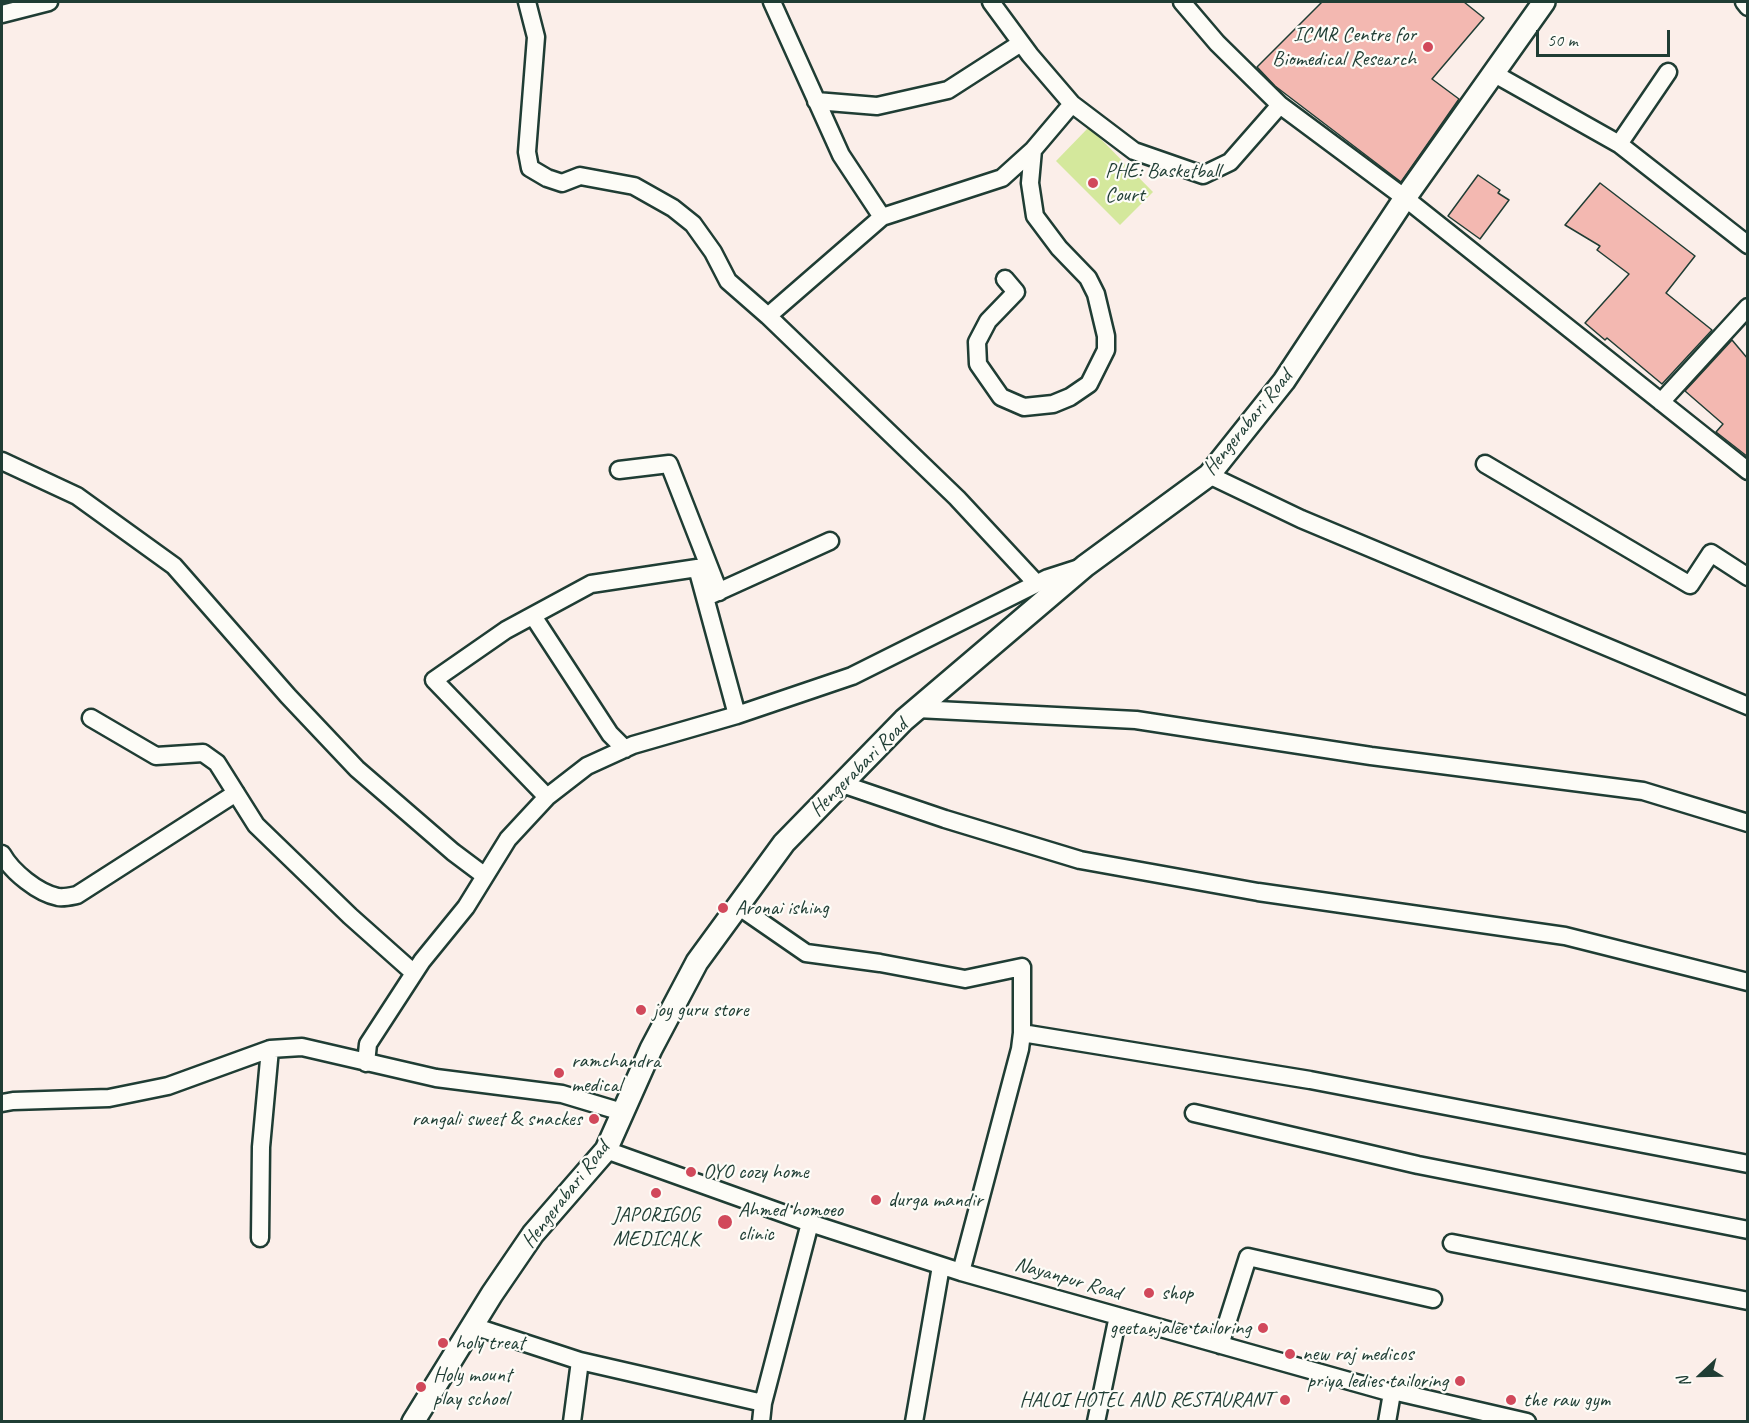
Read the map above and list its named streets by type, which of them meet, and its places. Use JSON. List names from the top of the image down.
{
  "streets": {
    "main road": ["Hengerabari Road"],
    "street": ["Nayanpur Road"]
  },
  "crossings": [
    ["Hengerabari Road", "Nayanpur Road"]
  ],
  "places": [
    "ICMR Centre for Biomedical Research",
    "PHE: Basketball Court",
    "Aronai ishing",
    "joy guru store",
    "ramchandra medical",
    "rangali sweet & snackes",
    "OYO cozy home",
    "JAPORIGOG MEDICALK",
    "durga mandir",
    "Ahmed homoeo clinic",
    "shop",
    "geetanjalee tailoring",
    "holy treat",
    "new raj medicos",
    "priya ledies tailoring",
    "Holy mount play school",
    "HALOI HOTEL AND RESTAURANT",
    "the raw gym"
  ],
  "scale_bar": "50 m",
  "north": "left"
}
